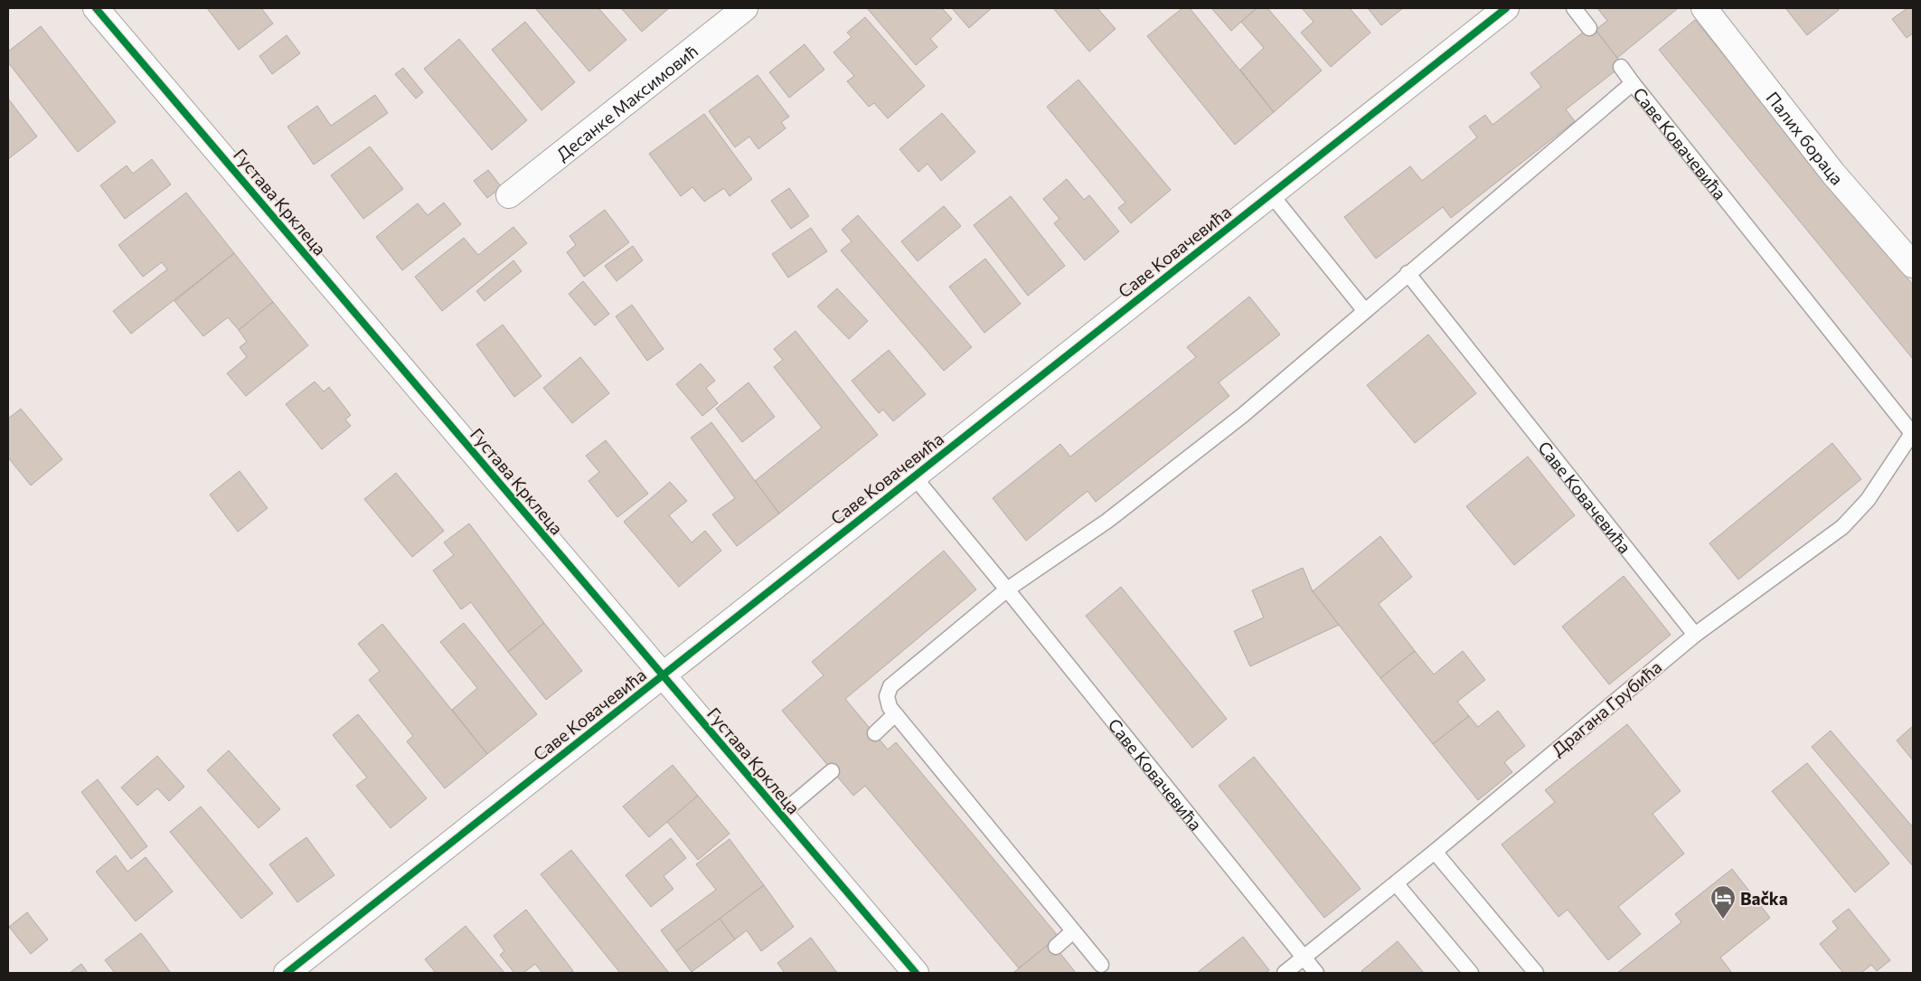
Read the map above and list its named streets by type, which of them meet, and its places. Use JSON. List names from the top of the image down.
{
  "streets": {
    "street": [
      "Десанке Максимовић",
      "Палих бораца",
      "Саве Ковачевића",
      "Густава Крклеца"
    ],
    "lane": ["Драгана Грубића"]
  },
  "crossings": [
    ["Саве Ковачевића", "Густава Крклеца"],
    ["Саве Ковачевића", "Драгана Грубића"]
  ],
  "places": {
    "hotel": ["Bačka"]
  }
}
